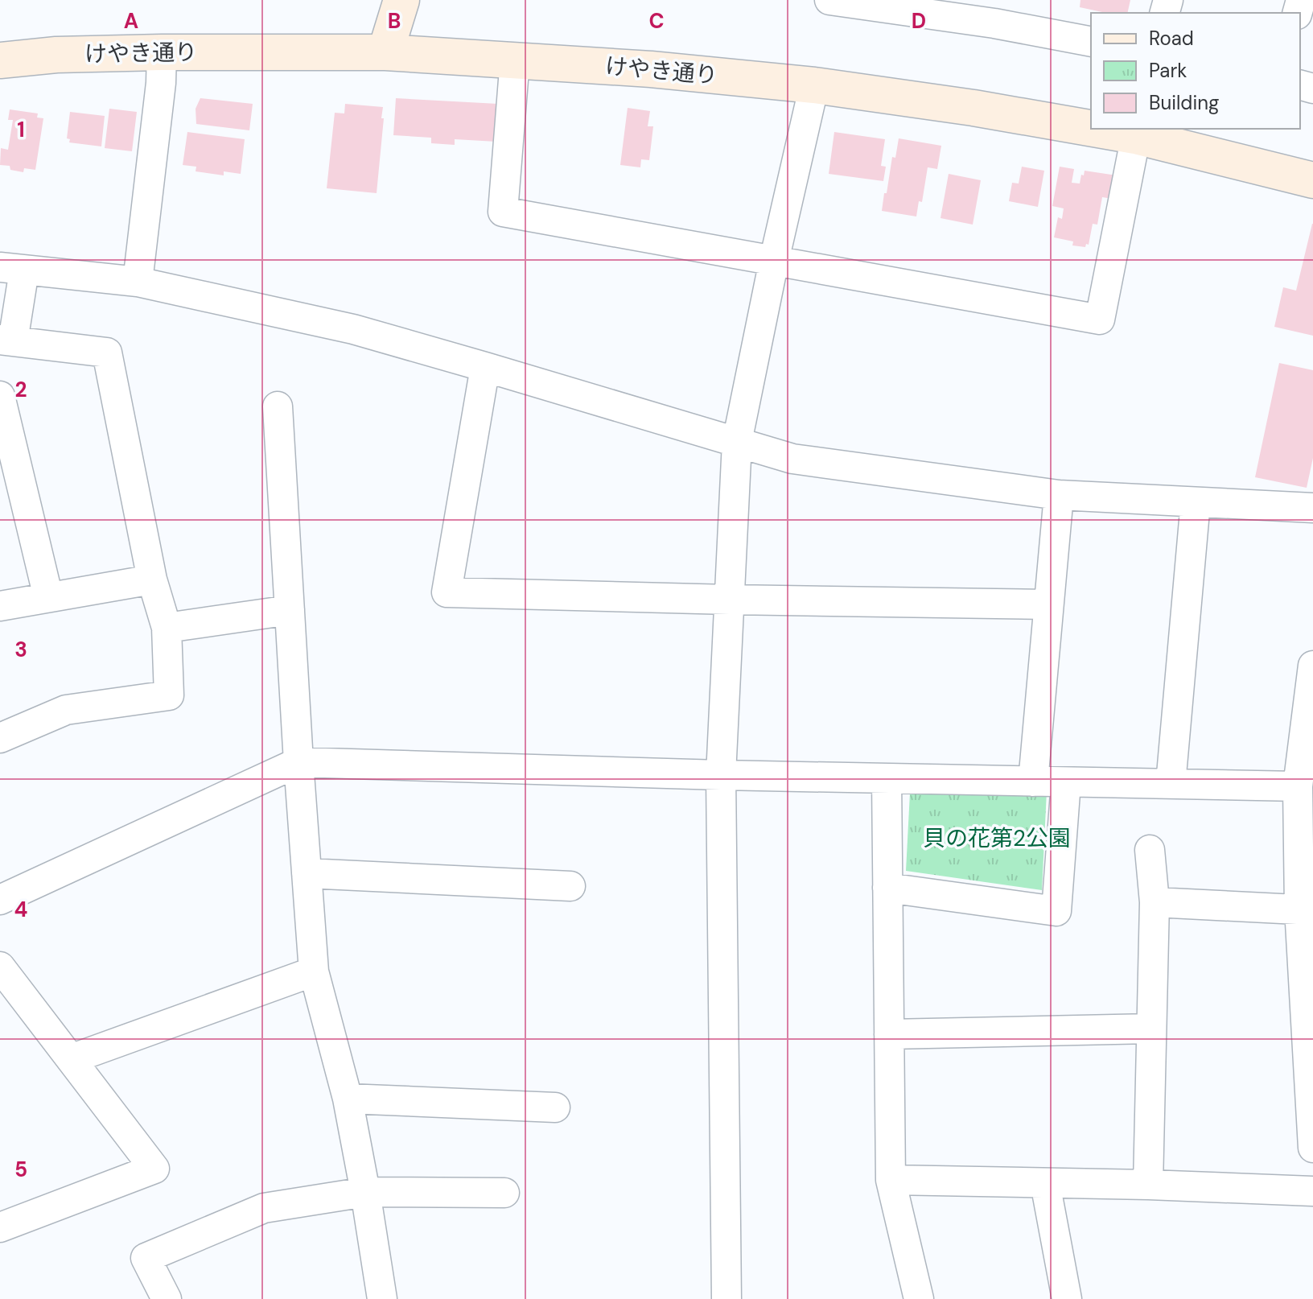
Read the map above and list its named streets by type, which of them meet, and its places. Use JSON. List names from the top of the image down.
{
  "streets": {
    "street": ["けやき通り"]
  },
  "parks": ["貝の花第2公園"],
  "legend": ["Road", "Park", "Building"],
  "grid": {
    "columns": [
      "A",
      "B",
      "C",
      "D"
    ],
    "rows": [
      "1",
      "2",
      "3",
      "4",
      "5"
    ]
  }
}
